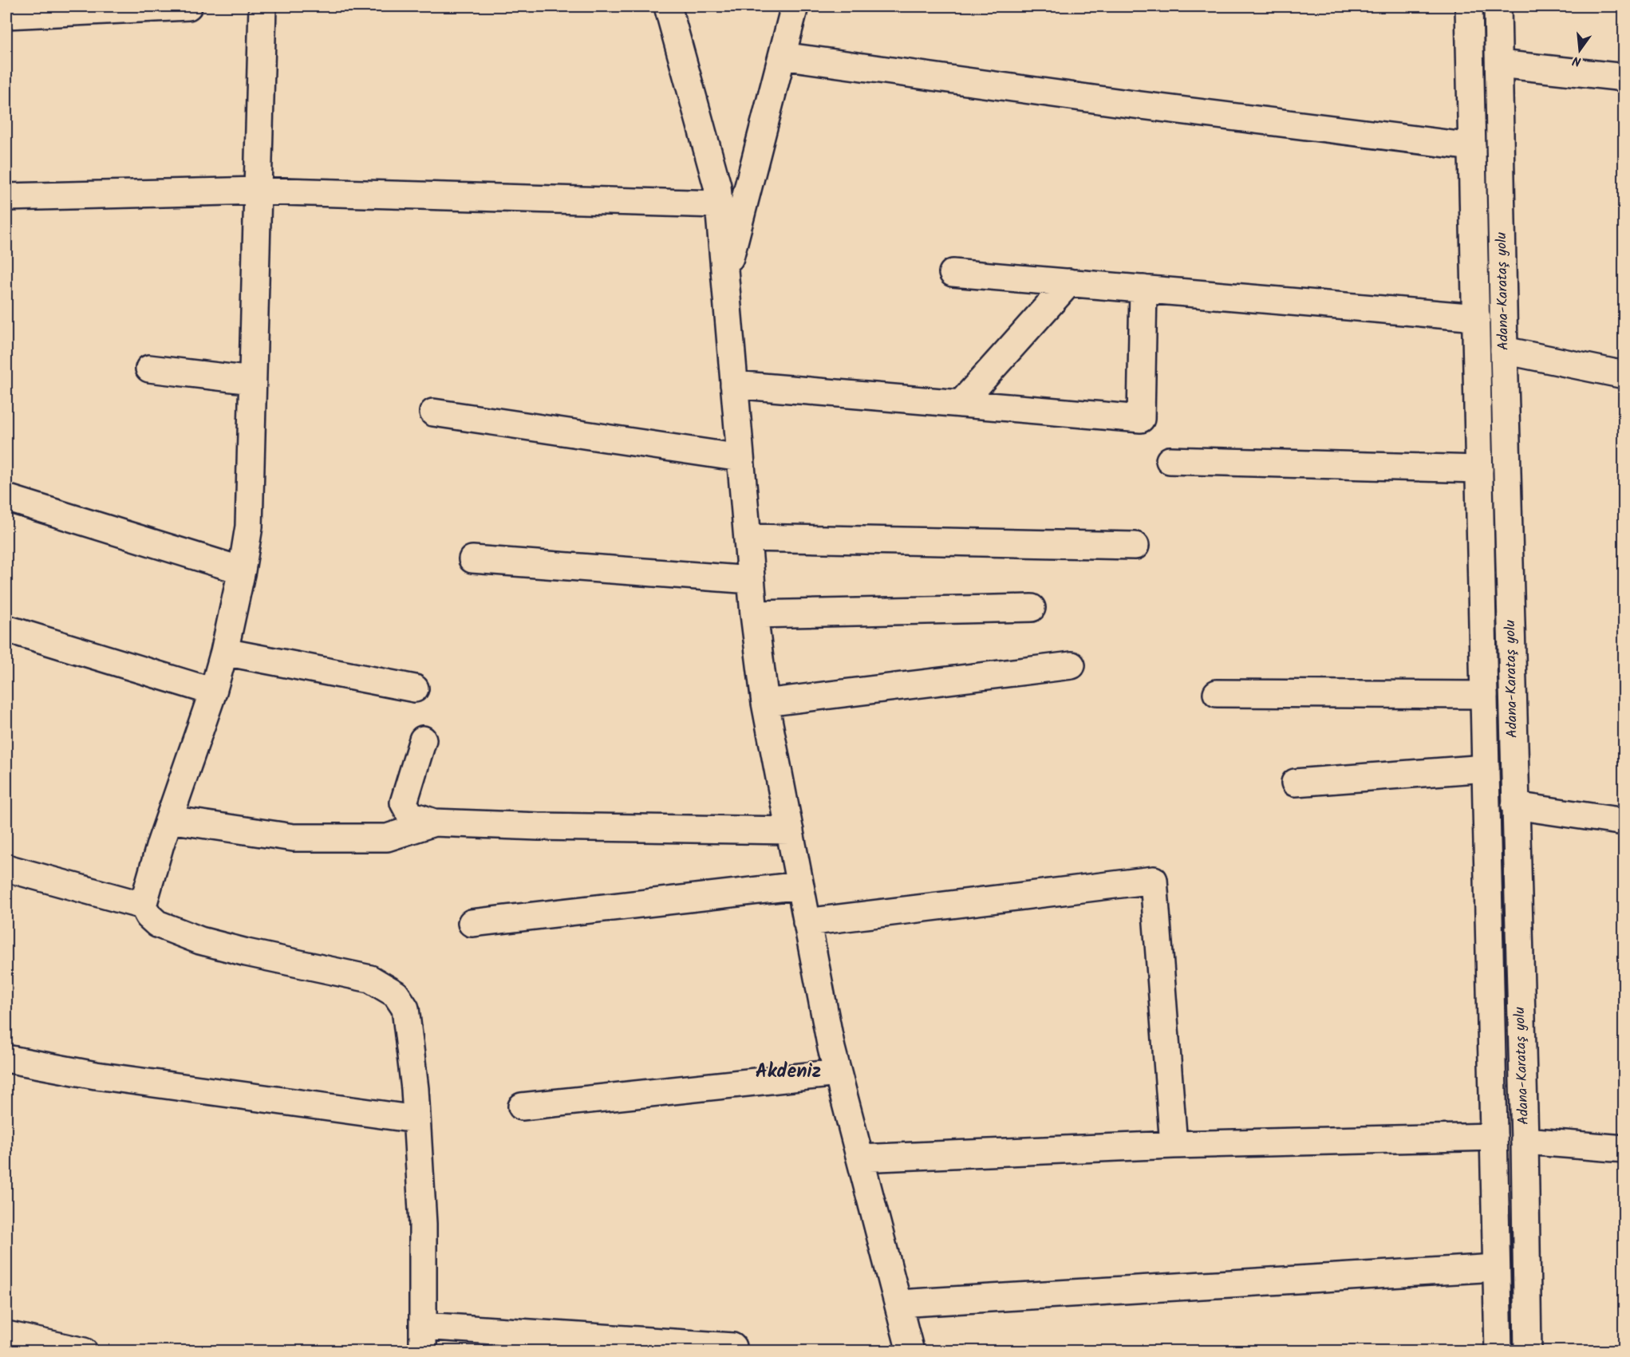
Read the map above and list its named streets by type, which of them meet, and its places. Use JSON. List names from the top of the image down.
{
  "streets": {
    "street": ["Adana-Karataş yolu"]
  },
  "districts": ["Akdeniz"],
  "north": "bottom"
}
